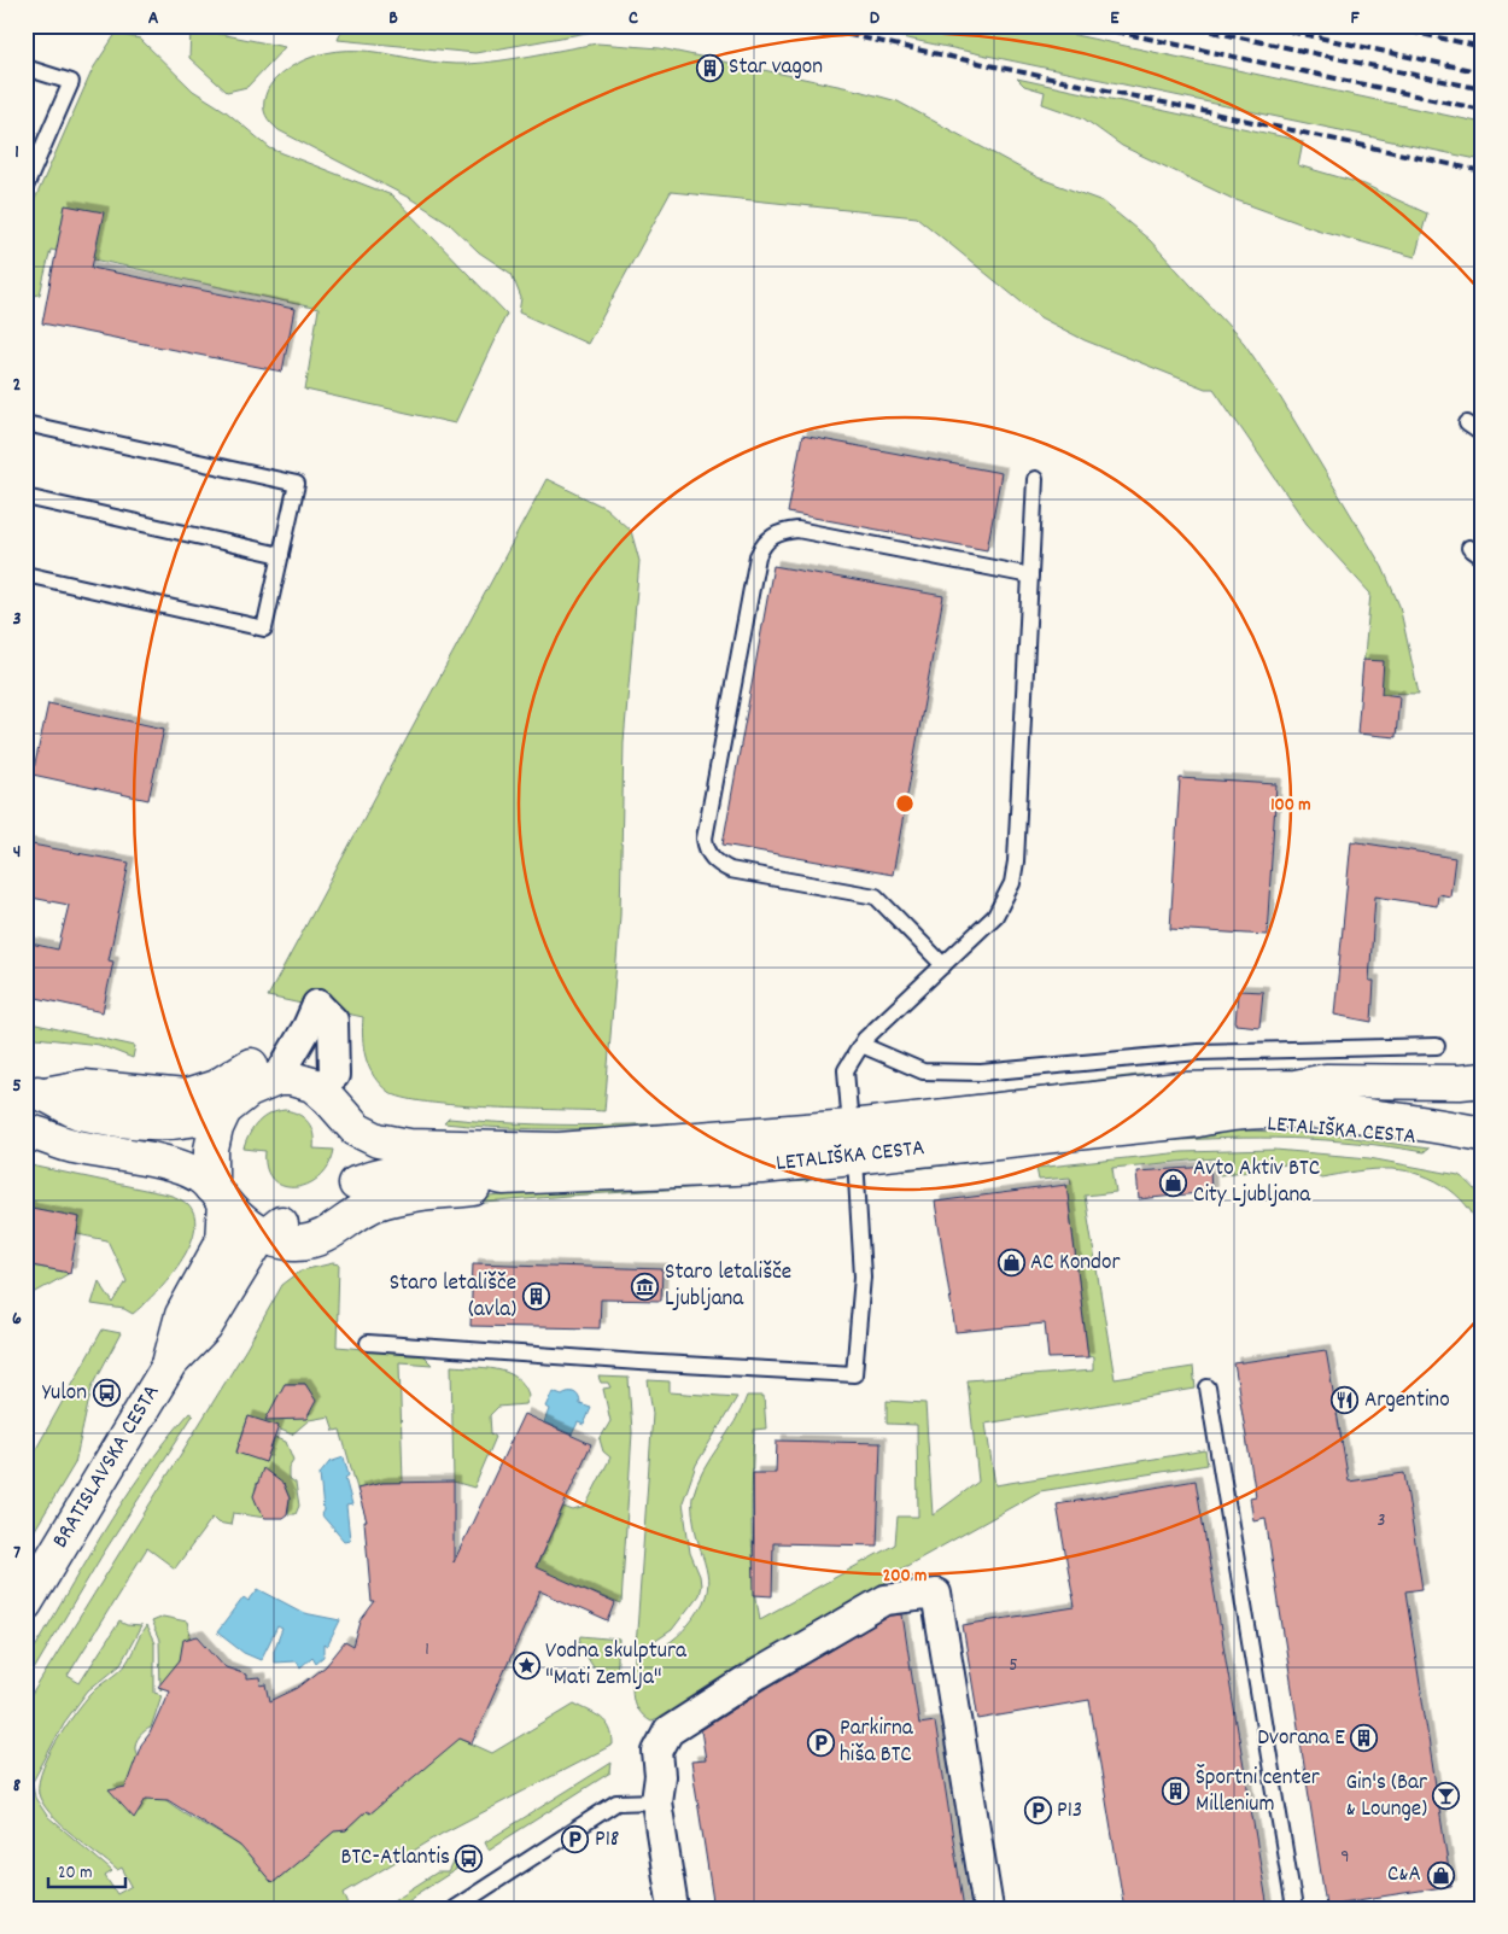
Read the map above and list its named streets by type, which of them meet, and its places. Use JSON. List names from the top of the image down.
{
  "streets": {
    "main road": ["LETALIŠKA CESTA", "BRATISLAVSKA CESTA"]
  },
  "crossings": [
    ["LETALIŠKA CESTA", "BRATISLAVSKA CESTA"]
  ],
  "places": {
    "building": [
      "Star vagon",
      "Staro letališče (avla)",
      "Dvorana E",
      "Športni center Millenium"
    ],
    "shop": ["Avto Aktiv BTC City Ljubljana", "AC Kondor", "C&A"],
    "museum": ["Staro letališče Ljubljana"],
    "bus stop": ["Yulon", "BTC-Atlantis"],
    "restaurant": ["Argentino"],
    "place": ["Vodna skulptura \"Mati Zemlja\""],
    "parking": ["Parkirna hiša BTC", "P13", "P18"],
    "bar": ["Gin's (Bar & Lounge)"]
  },
  "house_numbers": [
    "3",
    "1",
    "5",
    "9"
  ],
  "scale_bar": "20 m",
  "grid": {
    "columns": [
      "A",
      "B",
      "C",
      "D",
      "E",
      "F"
    ],
    "rows": [
      "1",
      "2",
      "3",
      "4",
      "5",
      "6",
      "7",
      "8"
    ]
  },
  "rings": ["100 m", "200 m"]
}
